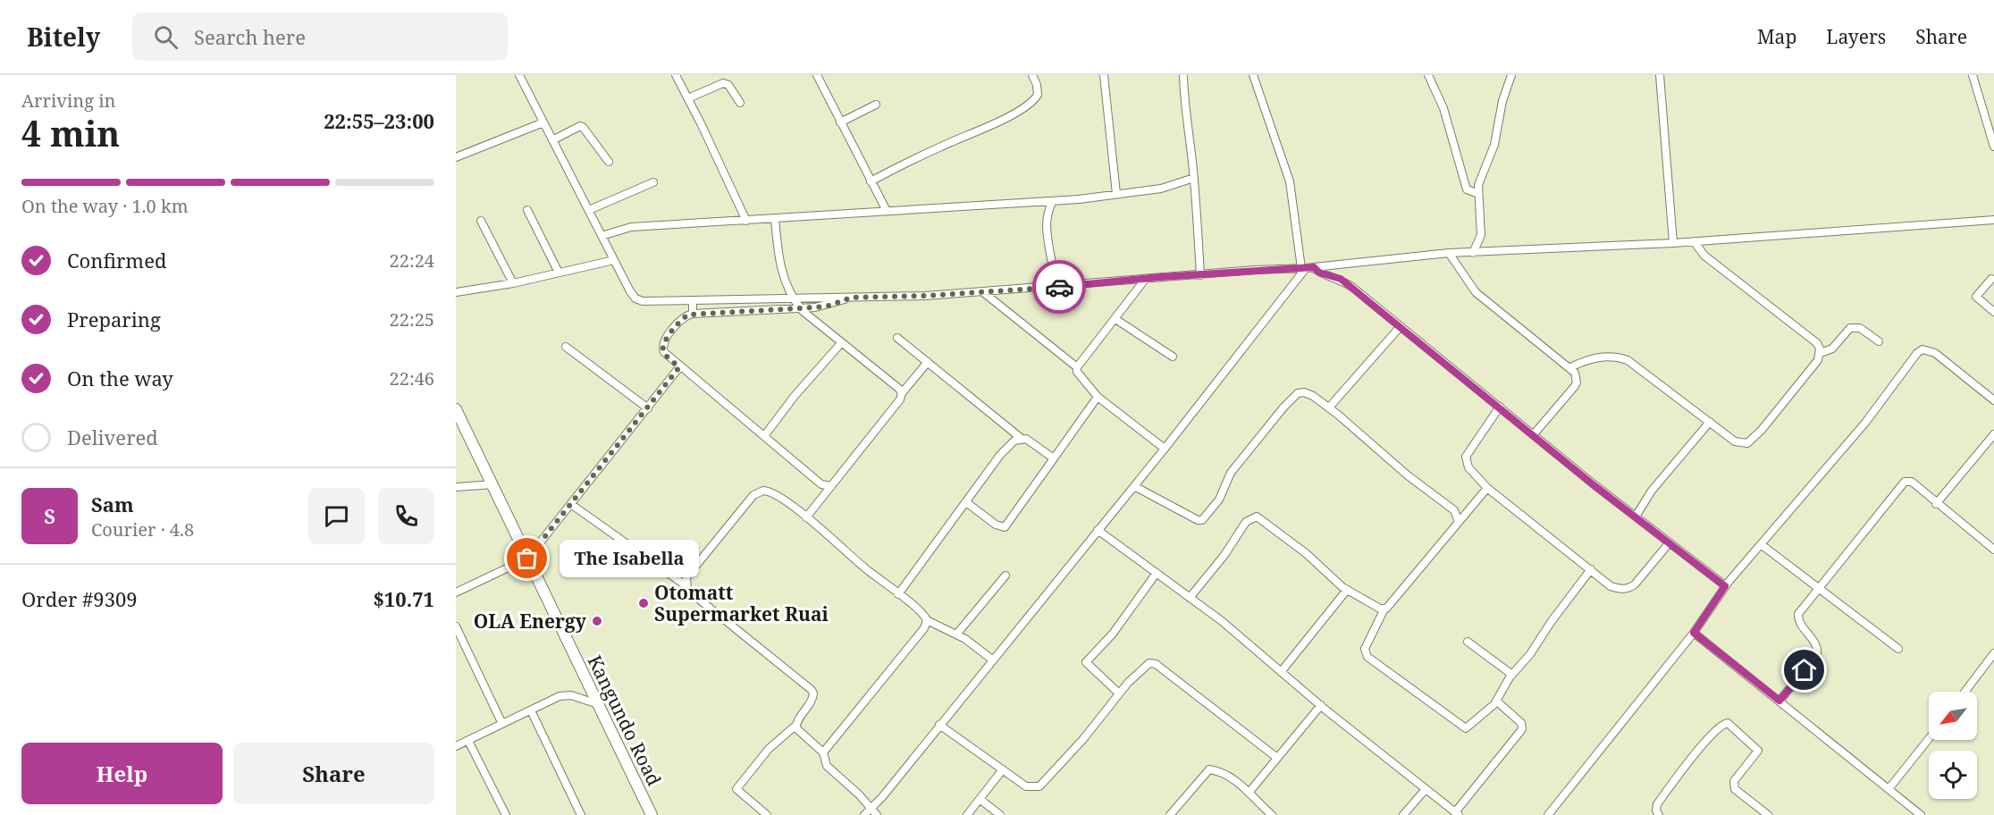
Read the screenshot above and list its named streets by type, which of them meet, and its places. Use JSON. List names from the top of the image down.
{
  "streets": {
    "highway": ["Kangundo Road"]
  },
  "places": ["The Isabella", "Otomatt Supermarket Ruai", "OLA Energy"],
  "north": "bottom left",
  "page": {
    "header": "Bitely",
    "search": "Search here",
    "nav": ["Map", "Layers", "Share"],
    "heading": ["4 min", "Arriving in", "22:55–23:00"],
    "panel": [
      "Sam",
      "Courier · 4.8",
      "Order #9309",
      "$10.71"
    ],
    "bar": "On the way · 1.0 km",
    "list": [
      ["Confirmed", "22:24"],
      ["Preparing", "22:25"],
      ["On the way", "22:46"],
      "Delivered"
    ],
    "round": "S",
    "bubble": "The Isabella",
    "buttons": ["Help", "Share"]
  }
}
